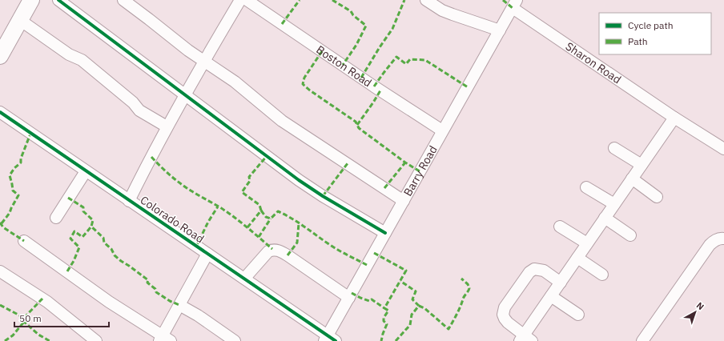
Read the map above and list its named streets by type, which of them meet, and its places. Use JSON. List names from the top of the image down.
{
  "streets": {
    "street": [
      "Sharon Road",
      "Boston Road",
      "Barry Road",
      "Colorado Road"
    ]
  },
  "crossings": [
    ["Sharon Road", "Barry Road"],
    ["Boston Road", "Barry Road"],
    ["Barry Road", "Colorado Road"]
  ],
  "legend": ["Cycle path", "Path"],
  "scale_bar": "50 m",
  "north": "top right"
}
